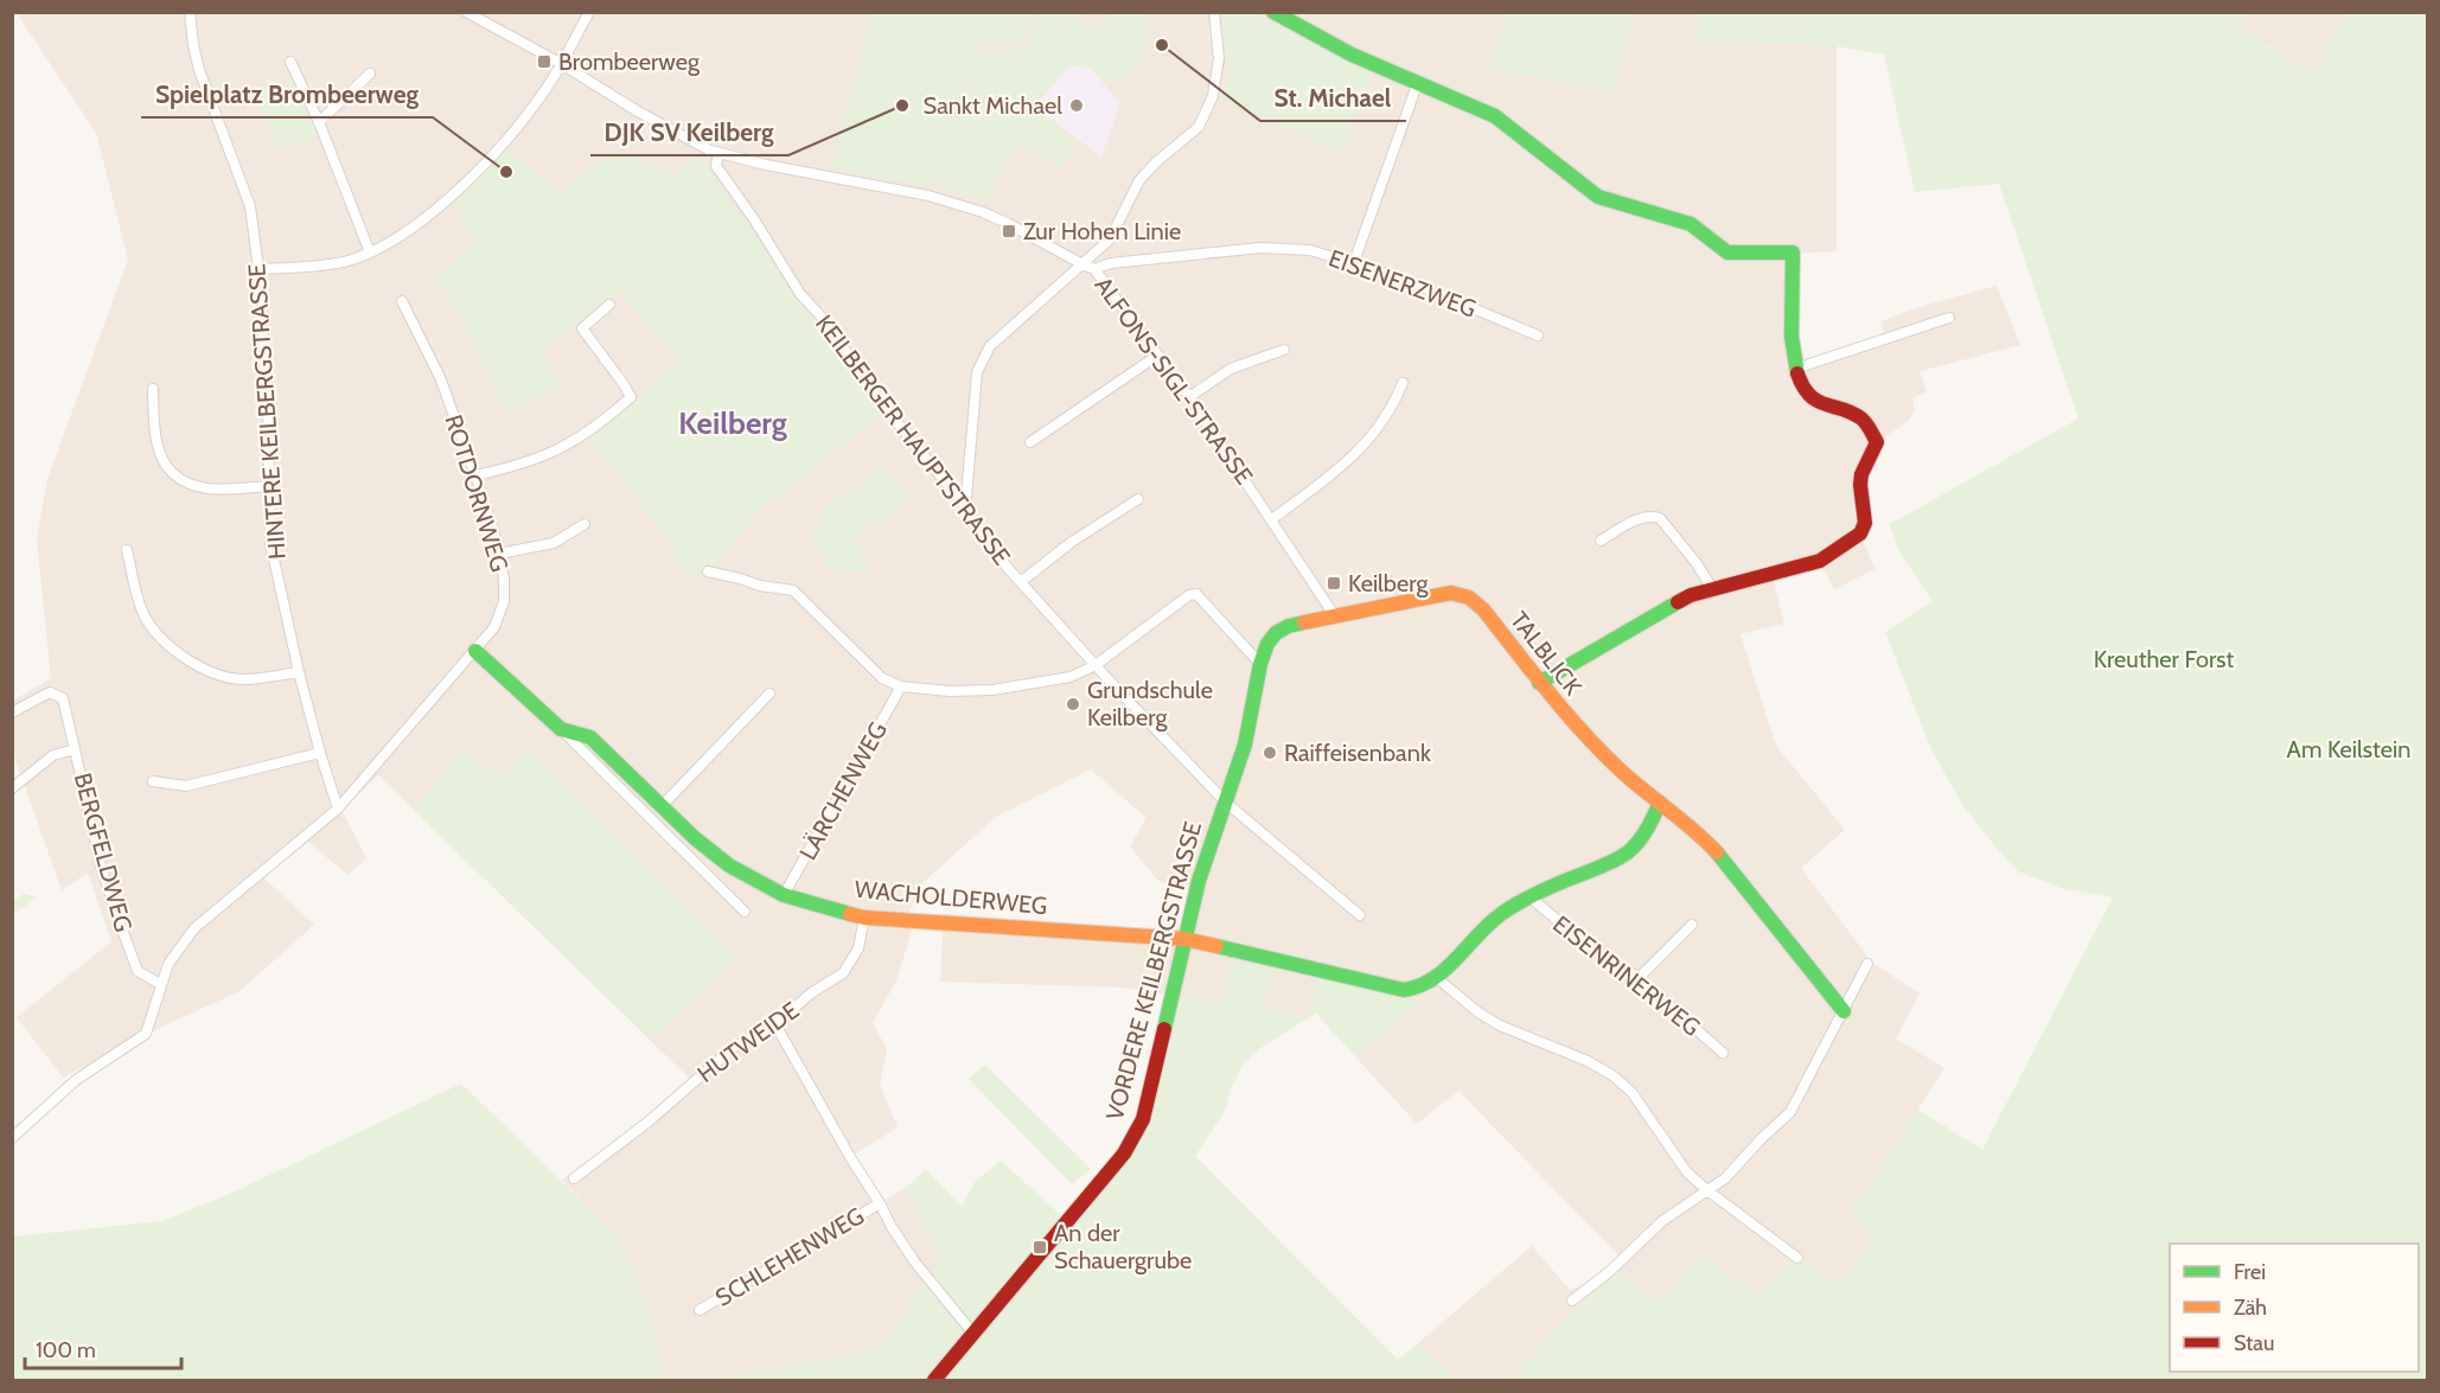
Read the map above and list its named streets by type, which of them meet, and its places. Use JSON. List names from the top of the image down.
{
  "streets": {
    "street": [
      "EISENERZWEG",
      "ALFONS-SIGL-STRASSE",
      "HINTERE KEILBERGSTRASSE",
      "KEILBERGER HAUPTSTRASSE",
      "ROTDORNWEG",
      "TALBLICK",
      "LÄRCHENWEG",
      "BERGFELDWEG",
      "WACHOLDERWEG",
      "VORDERE KEILBERGSTRASSE",
      "EISENRINERWEG",
      "HUTWEIDE",
      "SCHLEHENWEG"
    ]
  },
  "crossings": [
    ["EISENERZWEG", "ALFONS-SIGL-STRASSE"],
    ["ALFONS-SIGL-STRASSE", "KEILBERGER HAUPTSTRASSE"],
    ["ALFONS-SIGL-STRASSE", "TALBLICK"],
    ["HINTERE KEILBERGSTRASSE", "ROTDORNWEG"],
    ["KEILBERGER HAUPTSTRASSE", "TALBLICK"],
    ["KEILBERGER HAUPTSTRASSE", "VORDERE KEILBERGSTRASSE"],
    ["ROTDORNWEG", "WACHOLDERWEG"],
    ["TALBLICK", "VORDERE KEILBERGSTRASSE"],
    ["LÄRCHENWEG", "WACHOLDERWEG"],
    ["WACHOLDERWEG", "VORDERE KEILBERGSTRASSE"],
    ["WACHOLDERWEG", "HUTWEIDE"]
  ],
  "districts": ["Keilberg"],
  "parks": ["Kreuther Forst", "Am Keilstein"],
  "places": {
    "other": [
      "St. Michael",
      "DJK SV Keilberg",
      "Sankt Michael",
      "Spielplatz Brombeerweg",
      "Grundschule Keilberg",
      "Raiffeisenbank"
    ],
    "transit": [
      "Brombeerweg",
      "Zur Hohen Linie",
      "Keilberg",
      "An der Schauergrube"
    ]
  },
  "legend": ["Frei", "Zäh", "Stau"],
  "scale_bar": "100 m"
}
